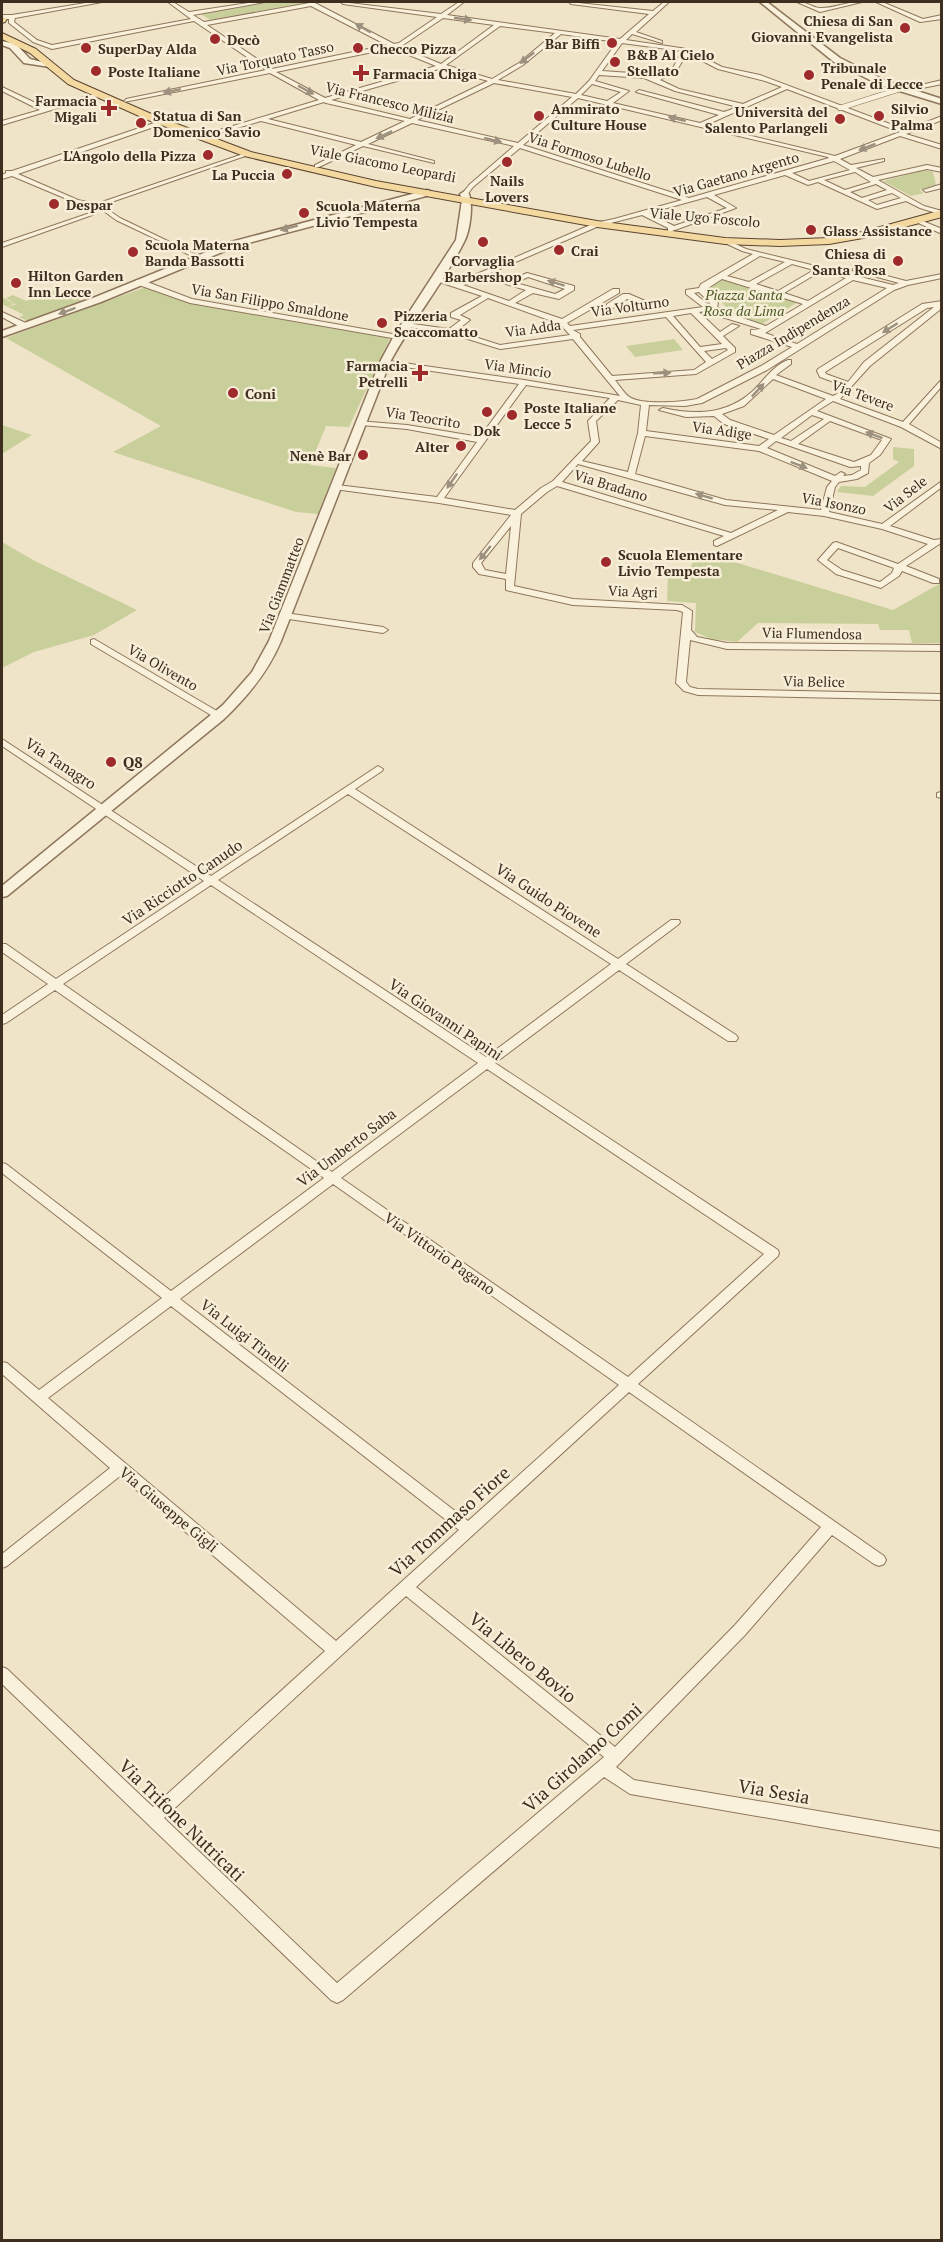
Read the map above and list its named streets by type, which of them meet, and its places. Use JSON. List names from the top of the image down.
{
  "streets": {
    "main road": ["Viale Giacomo Leopardi", "Viale Ugo Foscolo"],
    "street": [
      "Via Torquato Tasso",
      "Via Francesco Milizia",
      "Via Formoso Lubello",
      "Via Gaetano Argento",
      "Via San Filippo Smaldone",
      "Via Volturno",
      "Via Adda",
      "Piazza Indipendenza",
      "Via Mincio",
      "Via Tevere",
      "Via Teocrito",
      "Via Adige",
      "Via Bradano",
      "Via Sele",
      "Via Isonzo",
      "Via Giammatteo",
      "Via Agri",
      "Via Flumendosa",
      "Via Olivento",
      "Via Belice",
      "Via Tanagro",
      "Via Ricciotto Canudo",
      "Via Guido Piovene",
      "Via Giovanni Papini",
      "Via Umberto Saba",
      "Via Vittorio Pagano",
      "Via Luigi Tinelli",
      "Via Giuseppe Gigli",
      "Via Tommaso Fiore",
      "Via Libero Bovio",
      "Via Girolamo Comi",
      "Via Sesia",
      "Via Trifone Nutricati"
    ]
  },
  "crossings": [
    ["Via Torquato Tasso", "Via Francesco Milizia"],
    ["Via Torquato Tasso", "Viale Giacomo Leopardi"],
    ["Via Francesco Milizia", "Via Formoso Lubello"],
    ["Via Formoso Lubello", "Via Gaetano Argento"],
    ["Viale Giacomo Leopardi", "Viale Ugo Foscolo"],
    ["Viale Giacomo Leopardi", "Via Giammatteo"],
    ["Via Gaetano Argento", "Viale Ugo Foscolo"],
    ["Viale Ugo Foscolo", "Via Giammatteo"],
    ["Via San Filippo Smaldone", "Via Adda"],
    ["Via San Filippo Smaldone", "Via Giammatteo"],
    ["Via Volturno", "Piazza Indipendenza"],
    ["Via Adda", "Via Mincio"],
    ["Via Adda", "Via Giammatteo"],
    ["Piazza Indipendenza", "Via Mincio"],
    ["Piazza Indipendenza", "Via Tevere"],
    ["Via Mincio", "Via Bradano"],
    ["Via Mincio", "Via Giammatteo"],
    ["Via Tevere", "Via Adige"],
    ["Via Teocrito", "Via Giammatteo"],
    ["Via Bradano", "Via Isonzo"],
    ["Via Sele", "Via Isonzo"],
    ["Via Giammatteo", "Via Olivento"],
    ["Via Giammatteo", "Via Tanagro"],
    ["Via Giammatteo", "Via Giovanni Papini"],
    ["Via Agri", "Via Flumendosa"],
    ["Via Agri", "Via Belice"],
    ["Via Tanagro", "Via Giovanni Papini"],
    ["Via Ricciotto Canudo", "Via Guido Piovene"],
    ["Via Ricciotto Canudo", "Via Giovanni Papini"],
    ["Via Ricciotto Canudo", "Via Vittorio Pagano"],
    ["Via Guido Piovene", "Via Umberto Saba"],
    ["Via Giovanni Papini", "Via Umberto Saba"],
    ["Via Giovanni Papini", "Via Tommaso Fiore"],
    ["Via Umberto Saba", "Via Vittorio Pagano"],
    ["Via Umberto Saba", "Via Luigi Tinelli"],
    ["Via Umberto Saba", "Via Giuseppe Gigli"],
    ["Via Vittorio Pagano", "Via Tommaso Fiore"],
    ["Via Vittorio Pagano", "Via Girolamo Comi"],
    ["Via Luigi Tinelli", "Via Tommaso Fiore"],
    ["Via Giuseppe Gigli", "Via Tommaso Fiore"],
    ["Via Tommaso Fiore", "Via Libero Bovio"],
    ["Via Tommaso Fiore", "Via Trifone Nutricati"],
    ["Via Libero Bovio", "Via Girolamo Comi"],
    ["Via Libero Bovio", "Via Sesia"],
    ["Via Girolamo Comi", "Via Sesia"],
    ["Via Girolamo Comi", "Via Trifone Nutricati"]
  ],
  "parks": ["Piazza Santa Rosa da Lima"],
  "places": {
    "other": [
      "Chiesa di San Giovanni Evangelista",
      "Decò",
      "Bar Biffi",
      "SuperDay Alda",
      "Checco Pizza",
      "B&B Al Cielo Stellato",
      "Poste Italiane",
      "Tribunale Penale di Lecce",
      "Ammirato Culture House",
      "Silvio Palma",
      "Università del Salento Parlangeli",
      "Statua di San Domenico Savio",
      "L'Angolo della Pizza",
      "Nails Lovers",
      "La Puccia",
      "Despar",
      "Scuola Materna Livio Tempesta",
      "Glass Assistance",
      "Corvaglia Barbershop",
      "Crai",
      "Scuola Materna Banda Bassotti",
      "Chiesa di Santa Rosa",
      "Hilton Garden Inn Lecce",
      "Pizzeria Scaccomatto",
      "Coni",
      "Dok",
      "Poste Italiane Lecce 5",
      "Alter",
      "Nenè Bar",
      "Scuola Elementare Livio Tempesta",
      "Q8"
    ],
    "health": ["Farmacia Chiga", "Farmacia Migali", "Farmacia Petrelli"]
  }
}
